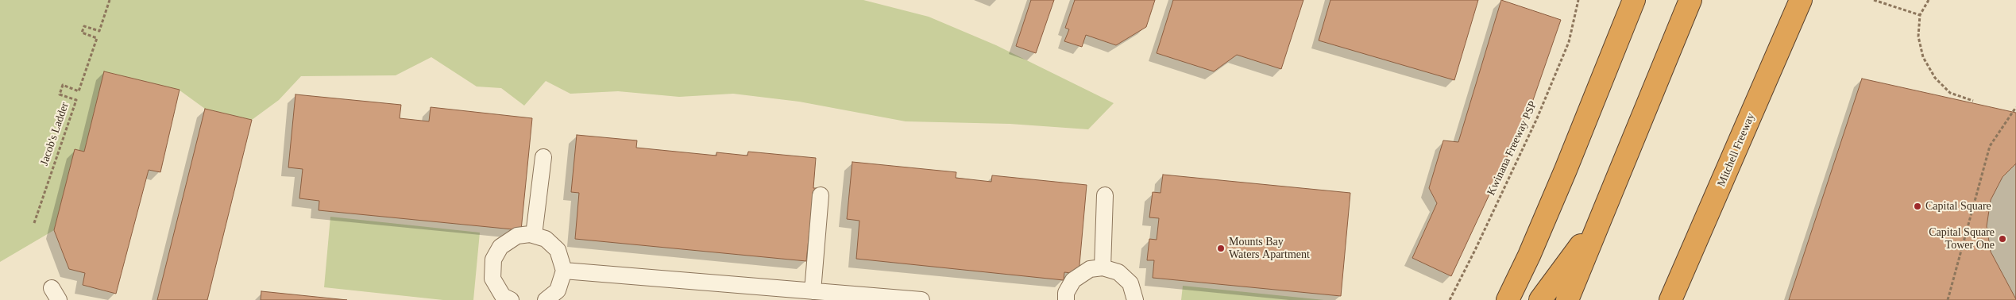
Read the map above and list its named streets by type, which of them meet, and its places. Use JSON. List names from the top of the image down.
{
  "streets": {
    "highway": ["Mitchell Freeway"],
    "path": ["Jacob's Ladder", "Kwinana Freeway PSP"]
  },
  "places": ["Capital Square", "Capital Square Tower One", "Mounts Bay Waters Apartment"]
}
